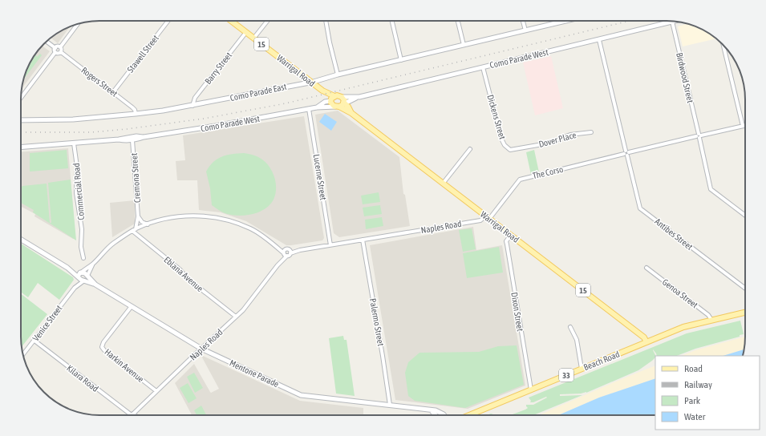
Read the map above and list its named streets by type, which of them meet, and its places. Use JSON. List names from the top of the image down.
{
  "streets": {
    "main road": [
      "15",
      "Warrigal Road",
      "Beach Road",
      "33"
    ],
    "street": [
      "Stawell Street",
      "Como Parade West",
      "Barry Street",
      "Birdwood Street",
      "Rogers Street",
      "Como Parade East",
      "Dickens Street",
      "Dover Place",
      "The Corso",
      "Lucerne Street",
      "Cremona Street",
      "Commercial Road",
      "Naples Road",
      "Antibes Street",
      "Eblana Avenue",
      "Genoa Street",
      "Dixon Street",
      "Palermo Street",
      "Venice Street",
      "Harkin Avenue",
      "Mentone Parade",
      "Kilara Road"
    ]
  },
  "crossings": [
    ["15", "Como Parade West"],
    ["15", "Warrigal Road"],
    ["Stawell Street", "Rogers Street"],
    ["Como Parade West", "Warrigal Road"],
    ["Como Parade West", "Birdwood Street"],
    ["Como Parade West", "Dickens Street"],
    ["Como Parade West", "Lucerne Street"],
    ["Como Parade West", "Cremona Street"],
    ["Como Parade West", "Commercial Road"],
    ["Como Parade West", "Antibes Street"],
    ["Barry Street", "Warrigal Road"],
    ["Barry Street", "Como Parade East"],
    ["Warrigal Road", "Como Parade East"],
    ["Warrigal Road", "The Corso"],
    ["Warrigal Road", "Naples Road"],
    ["Warrigal Road", "Dixon Street"],
    ["Warrigal Road", "Beach Road"],
    ["Birdwood Street", "The Corso"],
    ["Rogers Street", "Como Parade East"],
    ["Dickens Street", "Dover Place"],
    ["The Corso", "Naples Road"],
    ["The Corso", "Antibes Street"],
    ["Lucerne Street", "Naples Road"],
    ["Cremona Street", "Eblana Avenue"],
    ["Naples Road", "Eblana Avenue"],
    ["Naples Road", "Palermo Street"],
    ["Naples Road", "Harkin Avenue"],
    ["Naples Road", "Mentone Parade"],
    ["Naples Road", "Kilara Road"],
    ["Genoa Street", "Beach Road"],
    ["Dixon Street", "Beach Road"],
    ["Palermo Street", "Mentone Parade"],
    ["Venice Street", "Mentone Parade"],
    ["Venice Street", "Kilara Road"],
    ["Harkin Avenue", "Mentone Parade"]
  ],
  "legend": [
    "Road",
    "Railway",
    "Park",
    "Water"
  ]
}
